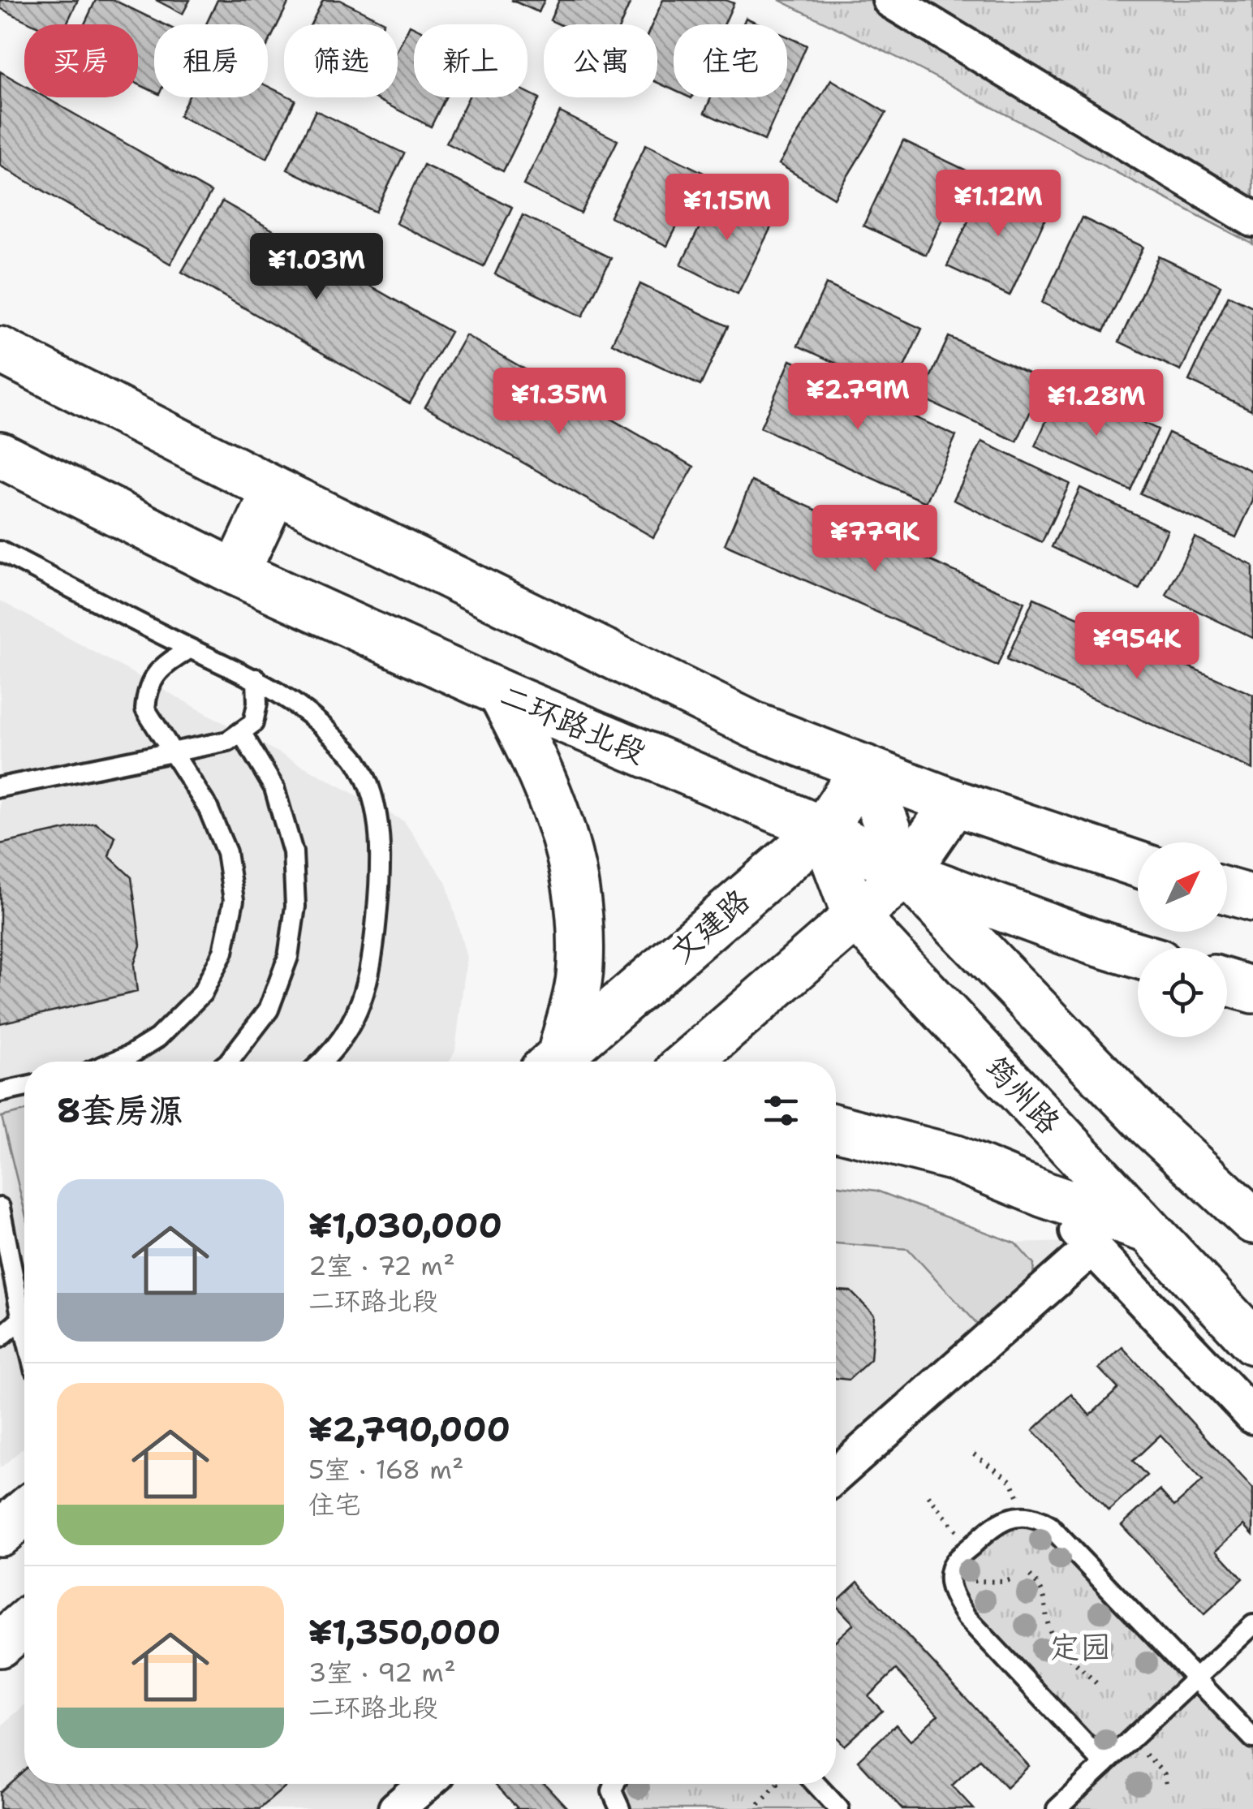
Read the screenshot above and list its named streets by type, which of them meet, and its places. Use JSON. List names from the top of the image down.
{
  "streets": {
    "main road": ["二环路北段", "文建路", "筠州路"]
  },
  "crossings": [
    ["二环路北段", "文建路"],
    ["二环路北段", "筠州路"],
    ["文建路", "筠州路"]
  ],
  "parks": ["定园"],
  "north": "top right",
  "page": {
    "chip": [
      "买房",
      "租房",
      "筛选",
      "新上",
      "公寓",
      "住宅"
    ],
    "price": [
      "¥1.12M",
      "¥1.15M",
      "¥1.03M",
      "¥2.79M",
      "¥1.35M",
      "¥1.28M",
      "¥779K",
      "¥954K"
    ],
    "heading": "8套房源",
    "list": [
      {
        "name": "¥1,030,000",
        "note": "2室 · 72 m² · 二环路北段"
      },
      {
        "name": "¥2,790,000",
        "note": "5室 · 168 m² · 住宅"
      },
      {
        "name": "¥1,350,000",
        "note": "3室 · 92 m² · 二环路北段"
      }
    ]
  }
}
